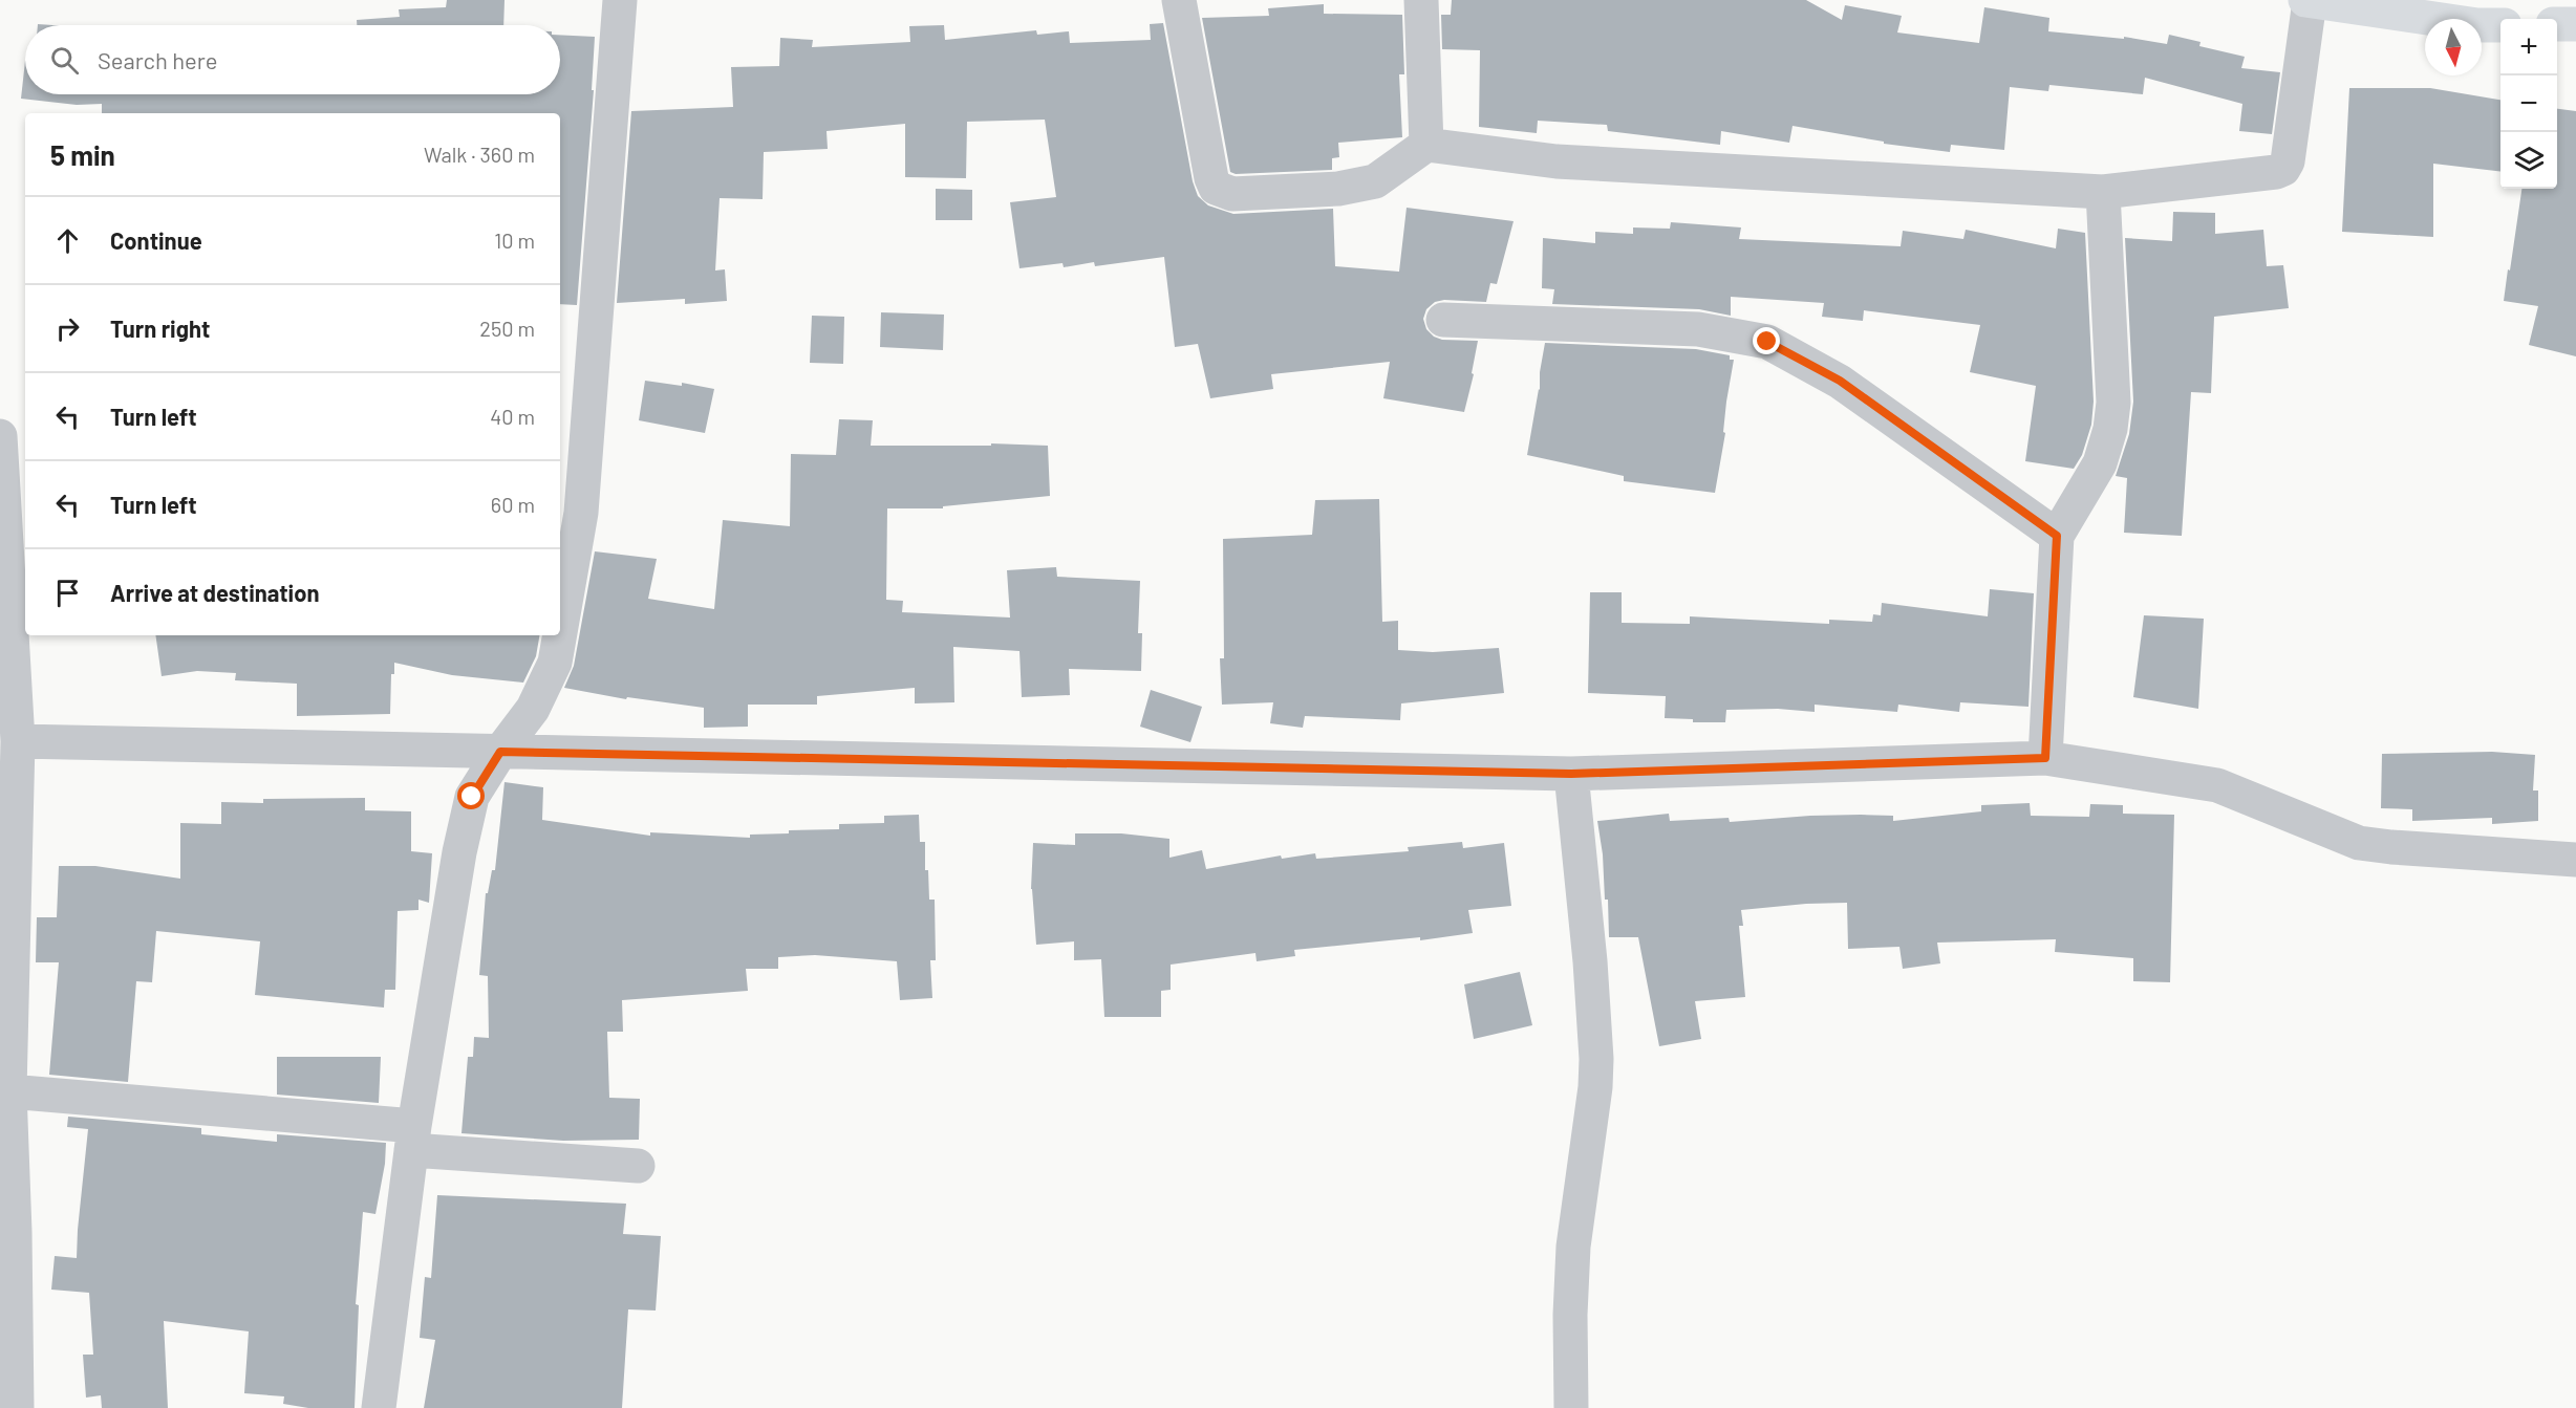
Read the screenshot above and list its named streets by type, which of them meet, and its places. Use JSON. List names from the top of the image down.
{
  "north": "bottom",
  "page": {
    "map_buttons": ["+", "−"],
    "search": "Search here",
    "heading": ["5 min", "Walk · 360 m"],
    "list": [
      ["Continue", "10 m"],
      ["Turn right", "250 m"],
      ["Turn left", "40 m"],
      ["Turn left", "60 m"],
      "Arrive at destination"
    ]
  }
}
